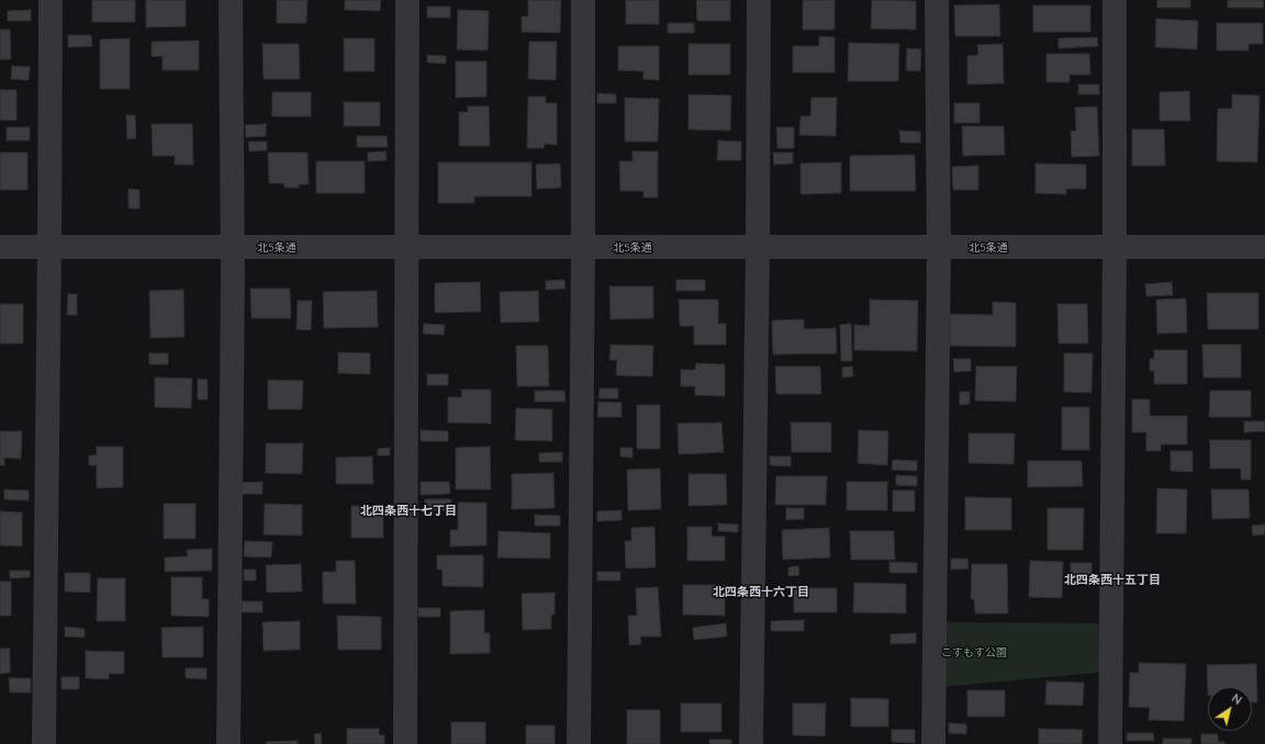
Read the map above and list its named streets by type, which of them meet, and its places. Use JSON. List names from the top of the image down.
{
  "streets": {
    "street": ["北5条通"]
  },
  "districts": ["北四条西十七丁目", "北四条西十五丁目", "北四条西十六丁目"],
  "parks": ["こすもす公園"],
  "north": "top right"
}
